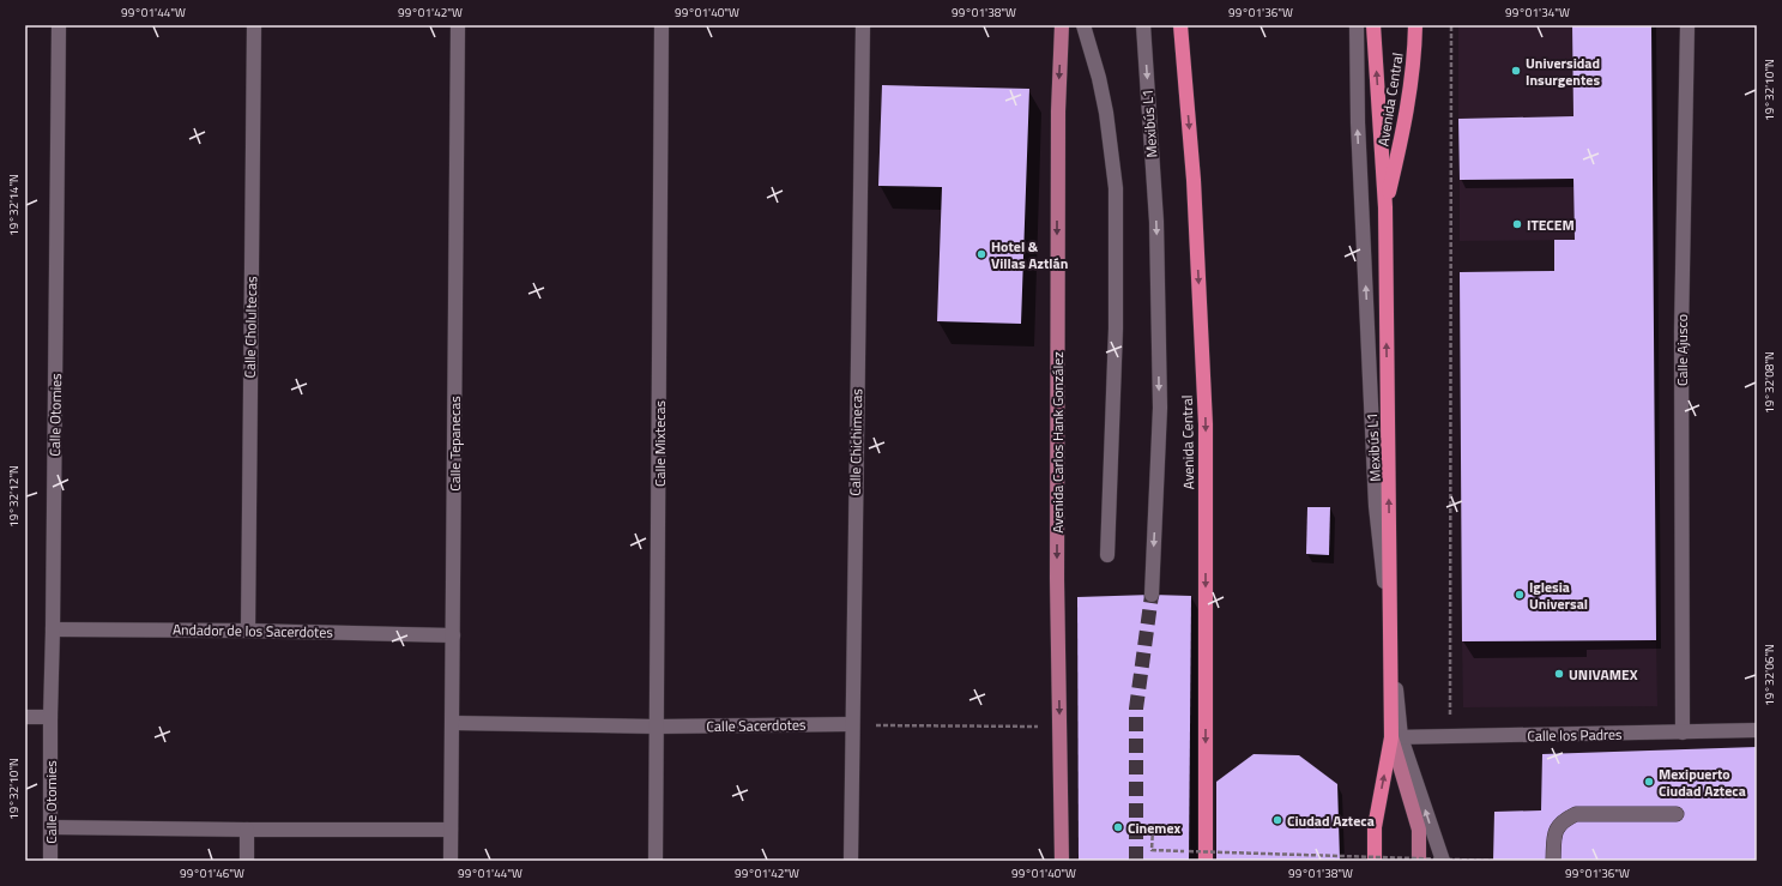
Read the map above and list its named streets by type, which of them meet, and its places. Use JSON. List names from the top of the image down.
{
  "streets": {
    "highway": ["Avenida Central"],
    "main road": ["Avenida Carlos Hank González"],
    "street": [
      "Mexibús L1",
      "Calle Cholultecas",
      "Calle Ajusco",
      "Calle Otomies",
      "Calle Chichimecas",
      "Calle Tepanecas",
      "Calle Mixtecas",
      "Andador de los Sacerdotes",
      "Calle Sacerdotes",
      "Calle los Padres"
    ]
  },
  "crossings": [
    ["Avenida Central", "Mexibús L1"],
    ["Avenida Central", "Calle los Padres"],
    ["Calle Cholultecas", "Andador de los Sacerdotes"],
    ["Calle Ajusco", "Calle los Padres"],
    ["Calle Otomies", "Andador de los Sacerdotes"],
    ["Calle Chichimecas", "Calle Sacerdotes"],
    ["Calle Tepanecas", "Andador de los Sacerdotes"],
    ["Calle Tepanecas", "Calle Sacerdotes"],
    ["Calle Mixtecas", "Calle Sacerdotes"]
  ],
  "one_way": ["Avenida Carlos Hank González"],
  "places": [
    "Universidad Insurgentes",
    "ITECEM",
    "Hotel & Villas Aztlán",
    "Iglesia Universal",
    "UNIVAMEX",
    "Mexipuerto Ciudad Azteca",
    "Ciudad Azteca",
    "Cinemex"
  ],
  "coordinates": [
    "99°01'44\"W",
    "99°01'42\"W",
    "99°01'40\"W",
    "99°01'38\"W",
    "99°01'36\"W",
    "99°01'34\"W",
    "19°32'10\"N",
    "19°32'14\"N",
    "19°32'08\"N",
    "19°32'12\"N",
    "19°32'06\"N",
    "99°01'46\"W"
  ]
}
